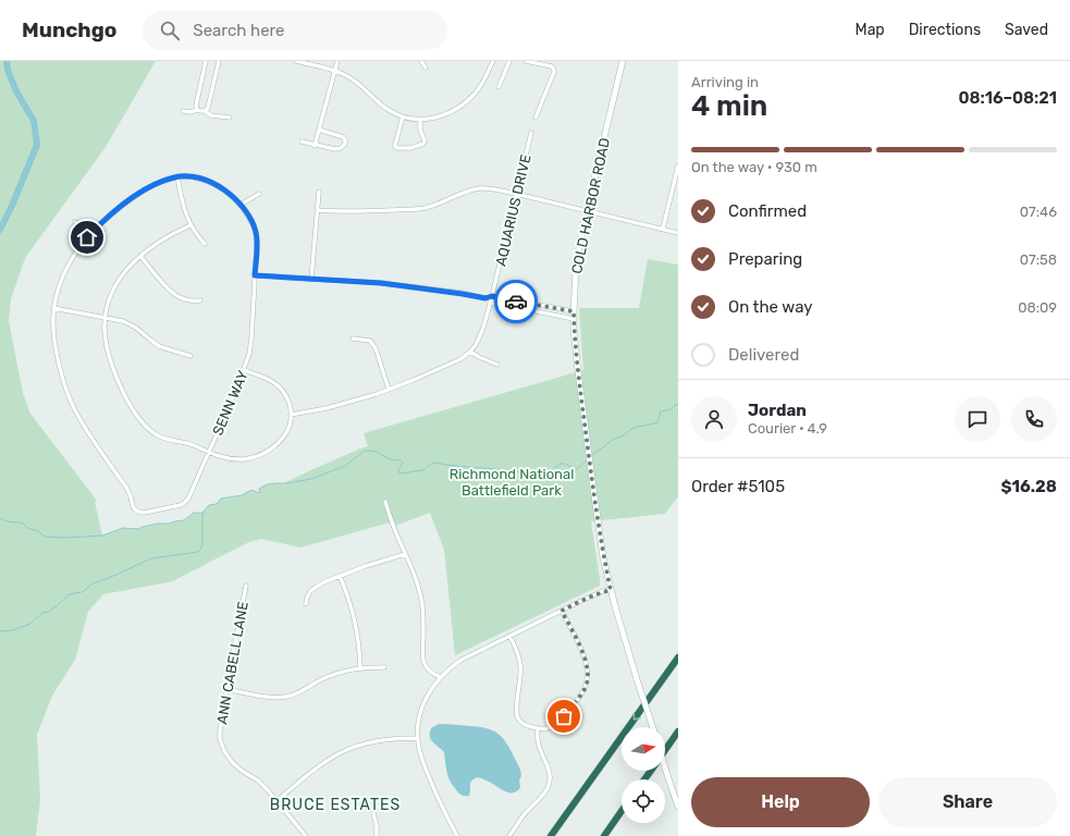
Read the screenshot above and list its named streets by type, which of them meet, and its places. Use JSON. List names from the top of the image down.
{
  "streets": {
    "main road": ["COLD HARBOR ROAD"],
    "street": ["AQUARIUS DRIVE", "SENN WAY", "ANN CABELL LANE"]
  },
  "districts": ["BRUCE ESTATES"],
  "parks": ["Richmond National Battlefield Park"],
  "north": "right",
  "page": {
    "header": "Munchgo",
    "search": "Search here",
    "nav": ["Map", "Directions", "Saved"],
    "heading": ["4 min", "Arriving in", "08:16–08:21"],
    "panel": [
      "Jordan",
      "Courier · 4.9",
      "Order #5105",
      "$16.28"
    ],
    "bar": "On the way · 930 m",
    "list": [
      ["Confirmed", "07:46"],
      ["Preparing", "07:58"],
      ["On the way", "08:09"],
      "Delivered"
    ],
    "buttons": ["Help", "Share"]
  }
}
